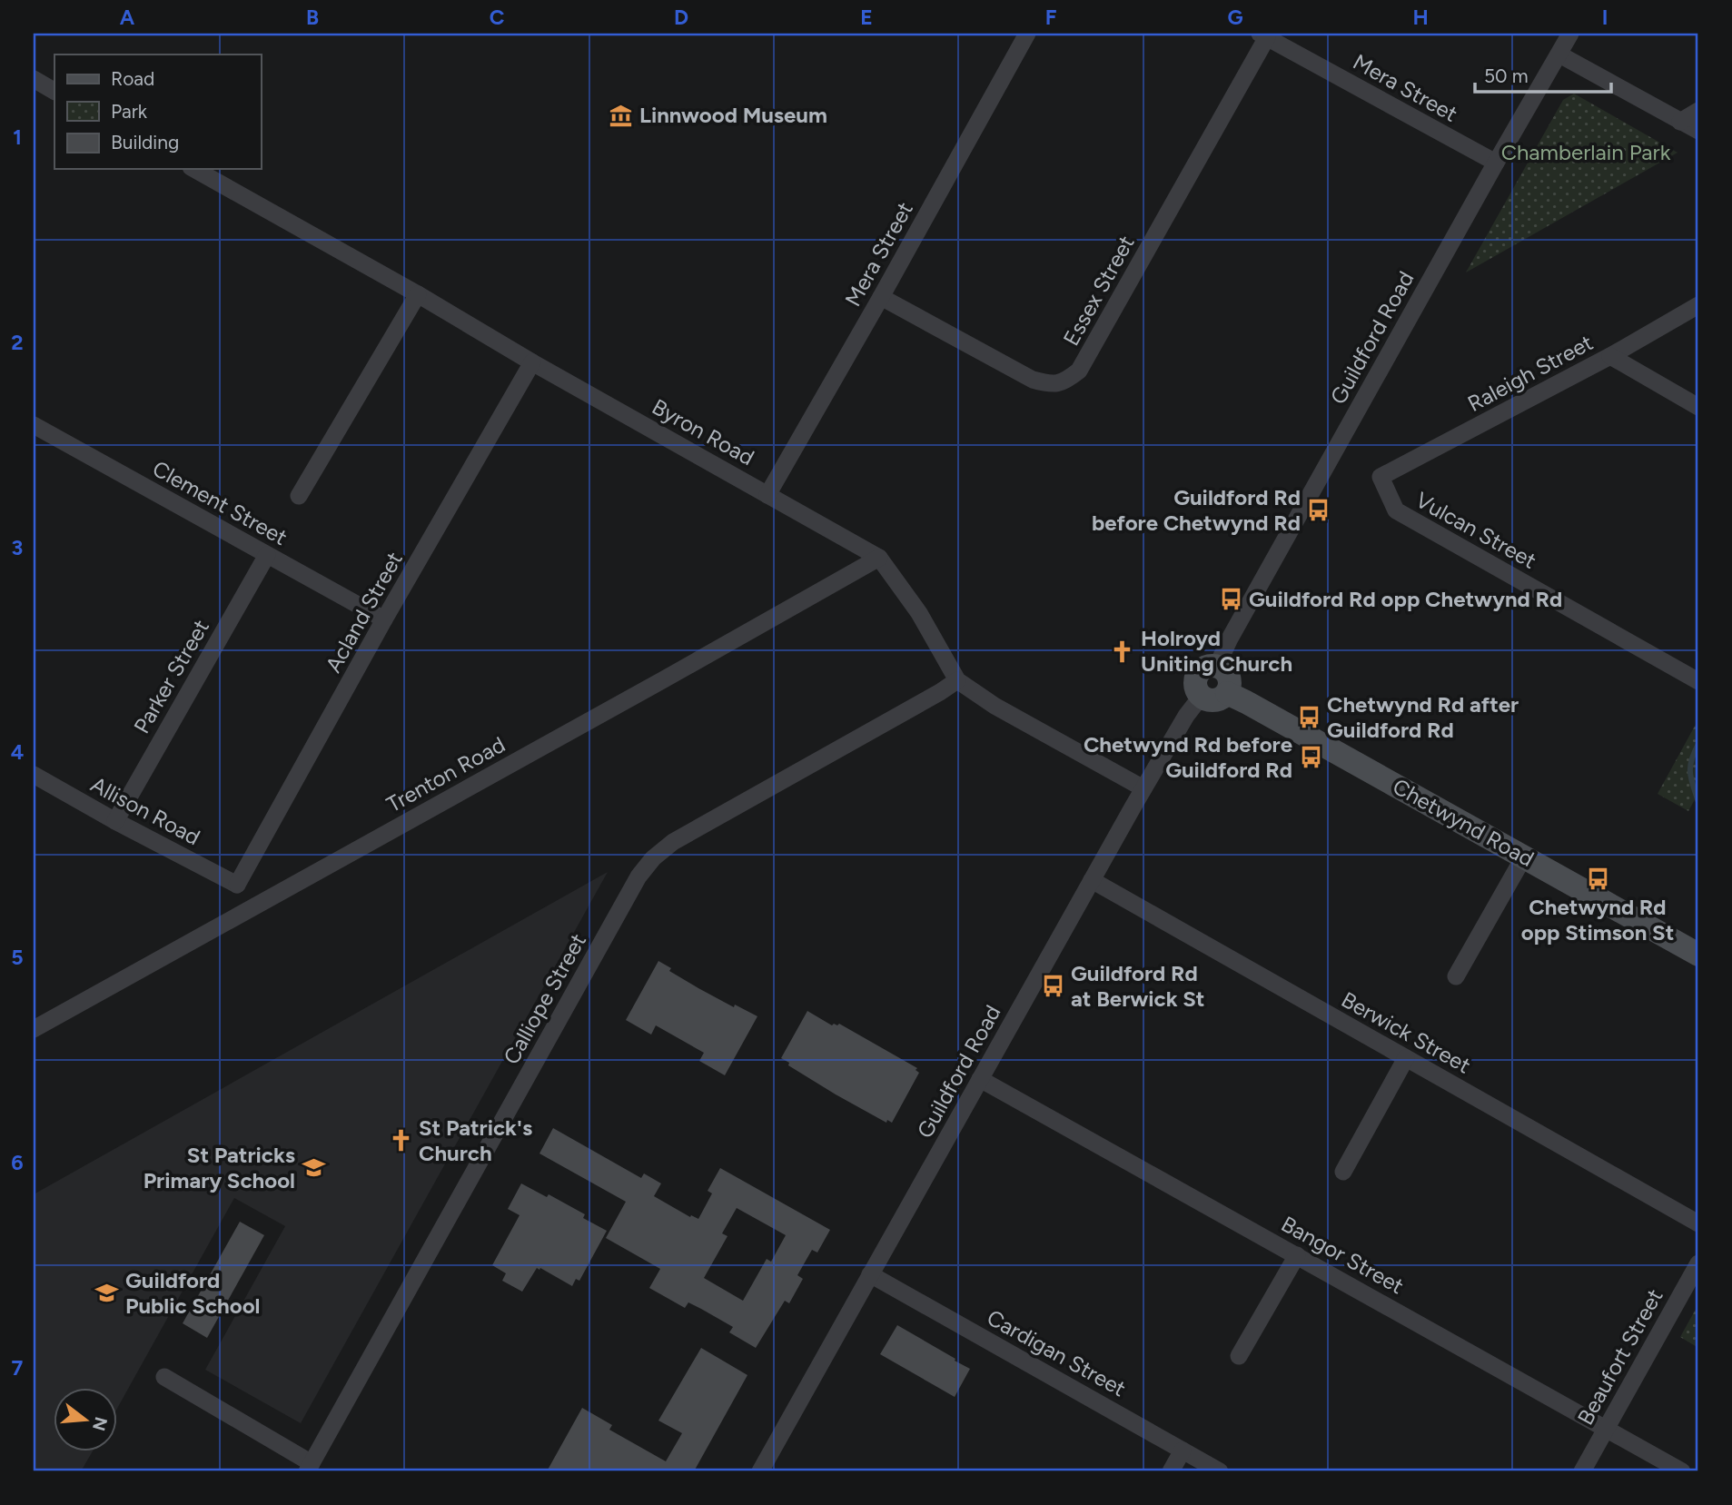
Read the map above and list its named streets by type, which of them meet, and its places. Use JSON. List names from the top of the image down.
{
  "streets": {
    "street": [
      "Mera Street",
      "Essex Street",
      "Guildford Road",
      "Raleigh Street",
      "Byron Road",
      "Clement Street",
      "Vulcan Street",
      "Acland Street",
      "Parker Street",
      "Trenton Road",
      "Allison Road",
      "Chetwynd Road",
      "Calliope Street",
      "Berwick Street",
      "Bangor Street",
      "Cardigan Street",
      "Beaufort Street"
    ]
  },
  "crossings": [
    ["Mera Street", "Essex Street"],
    ["Mera Street", "Guildford Road"],
    ["Mera Street", "Byron Road"],
    ["Guildford Road", "Byron Road"],
    ["Guildford Road", "Chetwynd Road"],
    ["Guildford Road", "Berwick Street"],
    ["Guildford Road", "Bangor Street"],
    ["Guildford Road", "Cardigan Street"],
    ["Raleigh Street", "Vulcan Street"],
    ["Byron Road", "Acland Street"],
    ["Byron Road", "Trenton Road"],
    ["Byron Road", "Calliope Street"],
    ["Clement Street", "Acland Street"],
    ["Clement Street", "Parker Street"],
    ["Acland Street", "Allison Road"],
    ["Parker Street", "Allison Road"],
    ["Bangor Street", "Beaufort Street"]
  ],
  "parks": ["Chamberlain Park"],
  "places": {
    "museum": ["Linnwood Museum"],
    "bus stop": [
      "Guildford Rd before Chetwynd Rd",
      "Guildford Rd opp Chetwynd Rd",
      "Chetwynd Rd after Guildford Rd",
      "Chetwynd Rd before Guildford Rd",
      "Chetwynd Rd opp Stimson St",
      "Guildford Rd at Berwick St"
    ],
    "church": ["Holroyd Uniting Church", "St Patrick's Church"],
    "school or university": ["St Patricks Primary School", "Guildford Public School"]
  },
  "legend": ["Road", "Park", "Building"],
  "scale_bar": "50 m",
  "north": "right",
  "grid": {
    "columns": [
      "A",
      "B",
      "C",
      "D",
      "E",
      "F",
      "G",
      "H",
      "I"
    ],
    "rows": [
      "1",
      "2",
      "3",
      "4",
      "5",
      "6",
      "7"
    ]
  }
}
